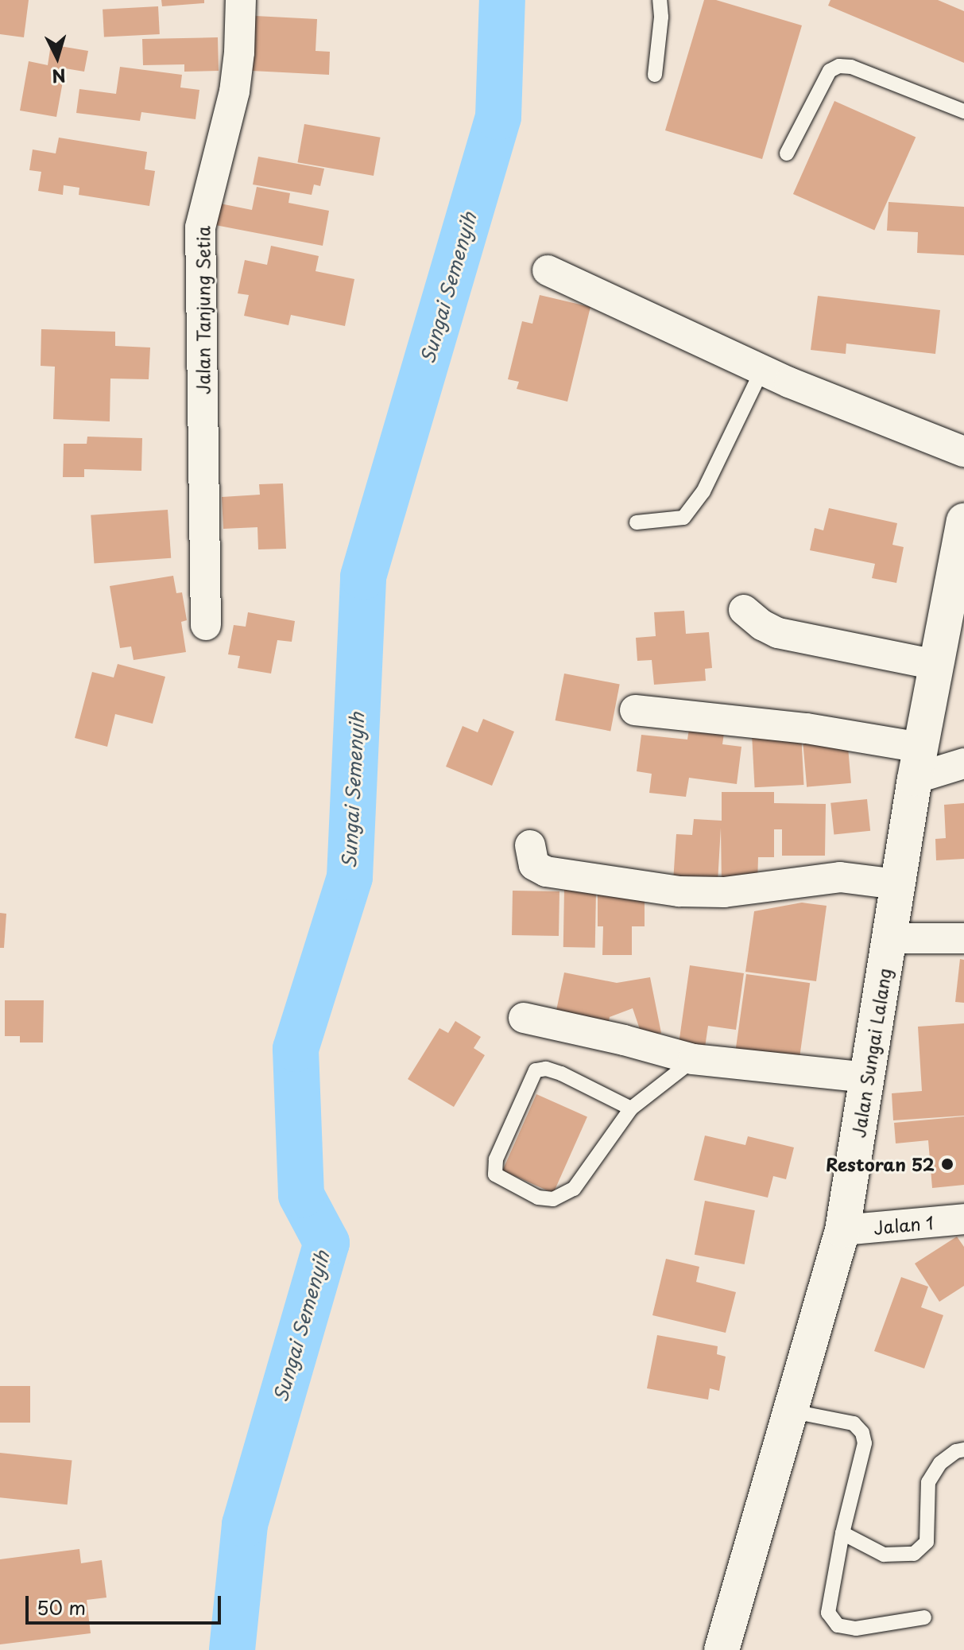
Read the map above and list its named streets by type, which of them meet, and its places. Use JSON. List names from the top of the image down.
{
  "streets": {
    "street": ["Jalan Tanjung Setia", "Jalan Sungai Lalang", "Jalan 1"]
  },
  "crossings": [
    ["Jalan Sungai Lalang", "Jalan 1"]
  ],
  "water": ["Sungai Semenyih"],
  "places": ["Restoran 52"],
  "scale_bar": "50 m",
  "north": "bottom"
}
